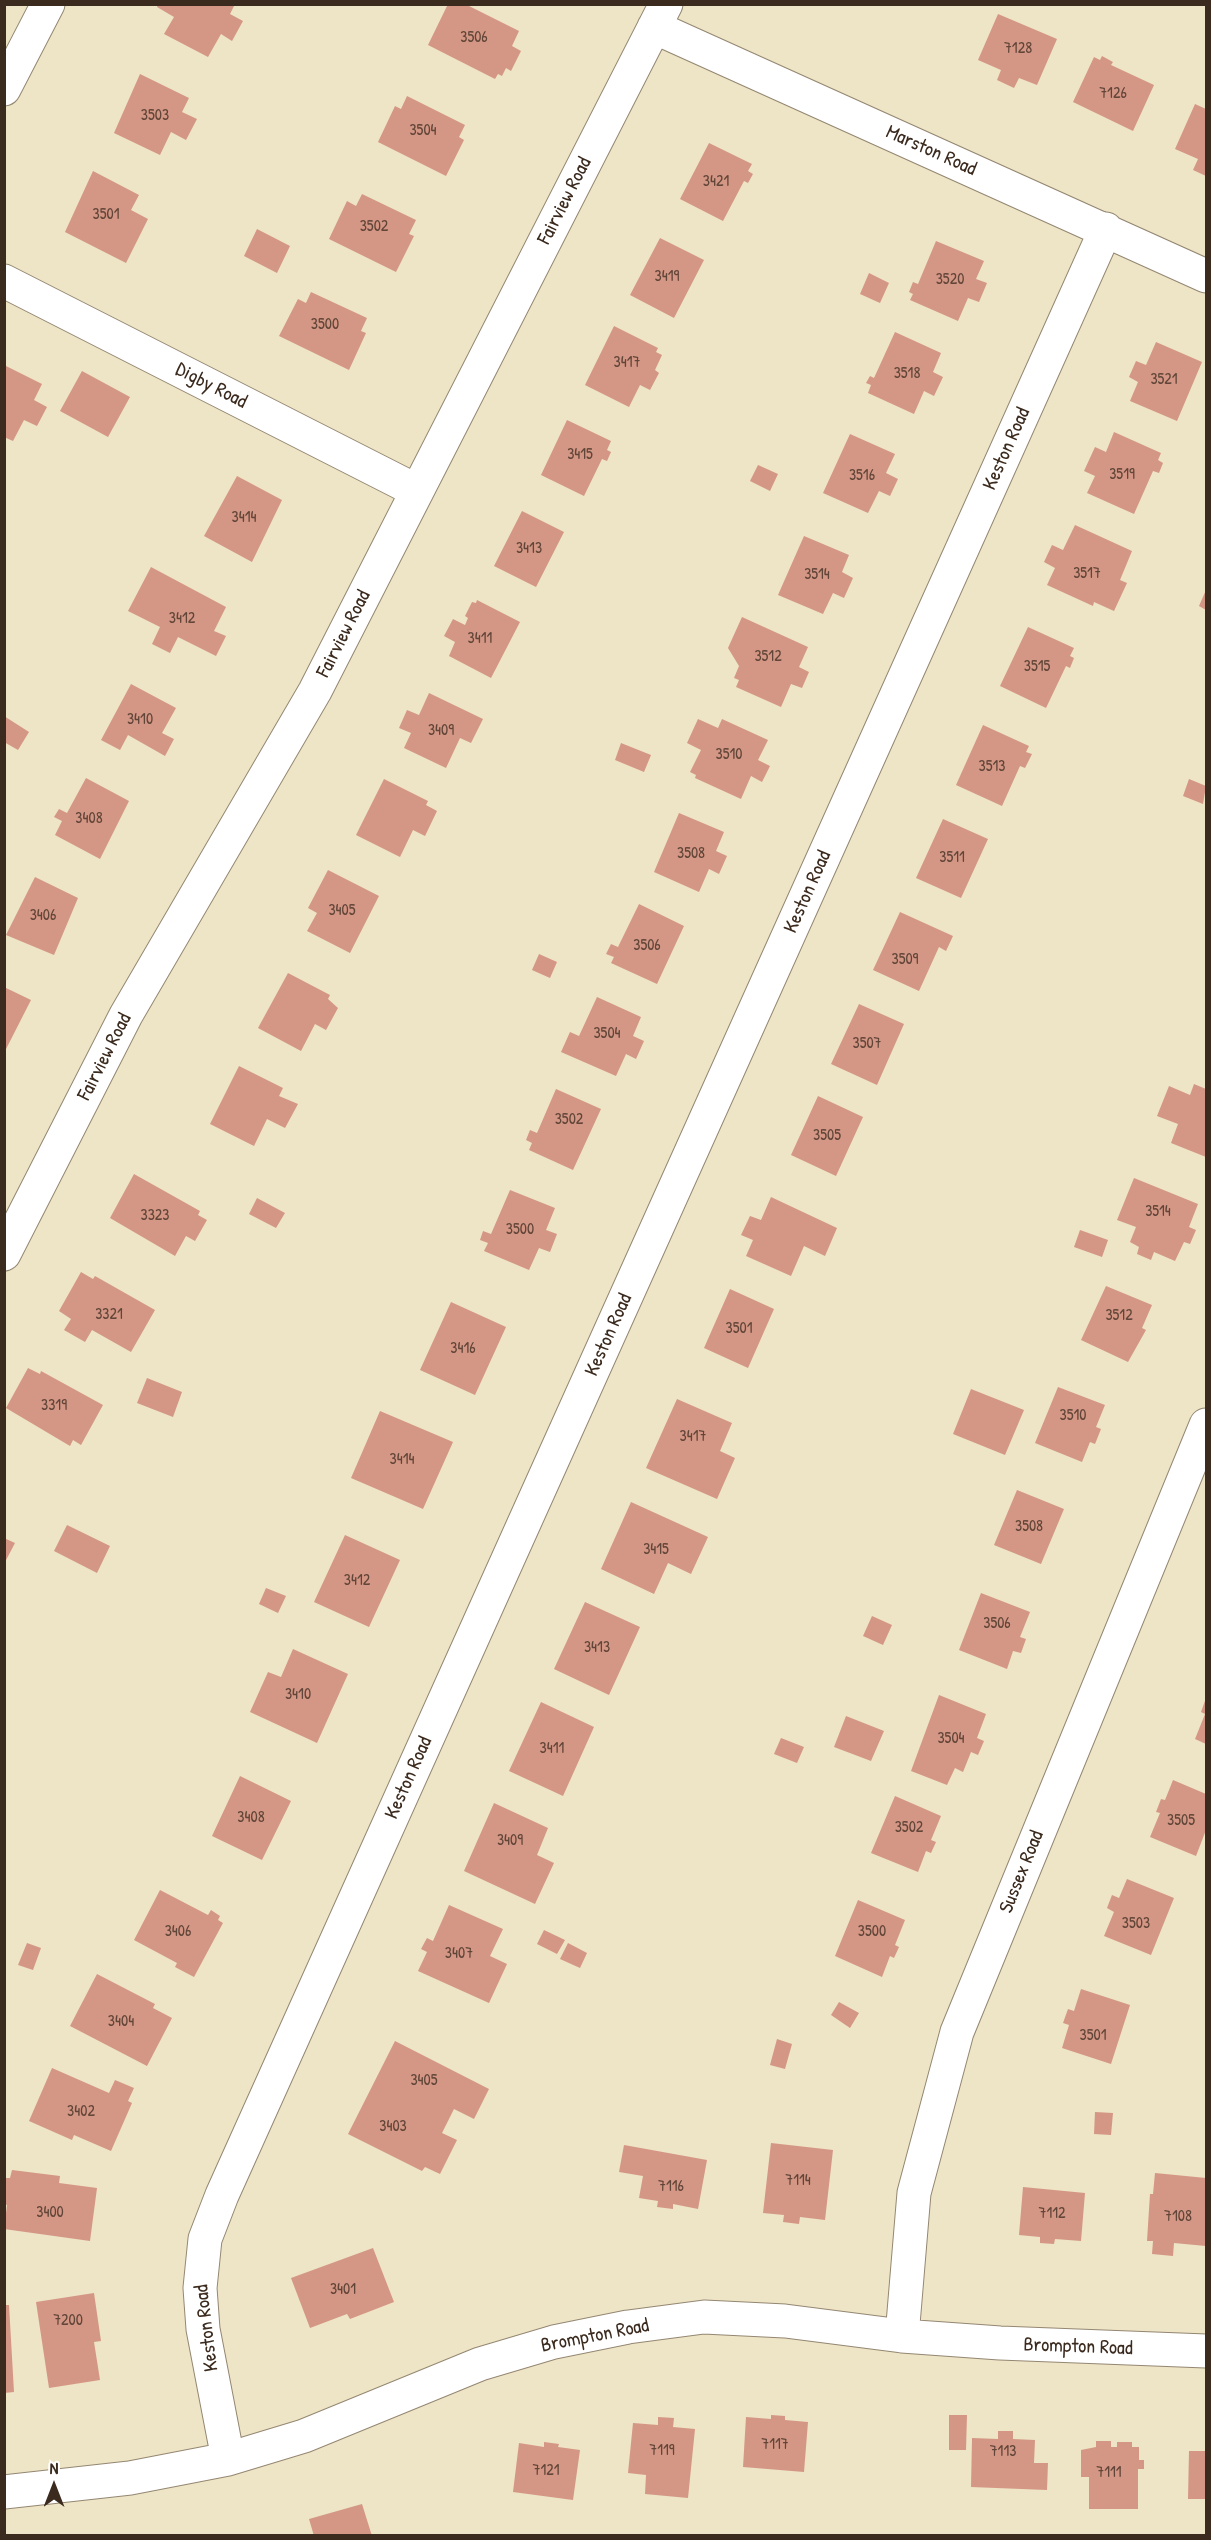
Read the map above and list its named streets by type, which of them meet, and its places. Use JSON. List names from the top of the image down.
{
  "streets": {
    "street": [
      "Marston Road",
      "Fairview Road",
      "Digby Road",
      "Keston Road",
      "Sussex Road",
      "Brompton Road"
    ]
  },
  "crossings": [
    ["Marston Road", "Fairview Road"],
    ["Marston Road", "Keston Road"],
    ["Fairview Road", "Digby Road"],
    ["Keston Road", "Brompton Road"],
    ["Sussex Road", "Brompton Road"]
  ],
  "house_numbers": [
    "3506",
    "7128",
    "7126",
    "3503",
    "3504",
    "3421",
    "3501",
    "3502",
    "3419",
    "3520",
    "3500",
    "3417",
    "3518",
    "3521",
    "3415",
    "3519",
    "3516",
    "3414",
    "3413",
    "3517",
    "3514",
    "3412",
    "3411",
    "3512",
    "3515",
    "3410",
    "3409",
    "3510",
    "3513",
    "3408",
    "3508",
    "3511",
    "3405",
    "3406",
    "3506",
    "3509",
    "3504",
    "3507",
    "3502",
    "3505",
    "3514",
    "3323",
    "3500",
    "3321",
    "3512",
    "3501",
    "3416",
    "3319",
    "3510",
    "3417",
    "3414",
    "3508",
    "3415",
    "3412",
    "3506",
    "3413",
    "3410",
    "3504",
    "3411",
    "3408",
    "3505",
    "3502",
    "3409",
    "3503",
    "3406",
    "3500",
    "3407",
    "3404",
    "3501",
    "3405",
    "3402",
    "3403",
    "7114",
    "7116",
    "3400",
    "7112",
    "7108",
    "3401",
    "7200",
    "7117",
    "7119",
    "7113",
    "7121",
    "7111"
  ],
  "north": "top"
}
